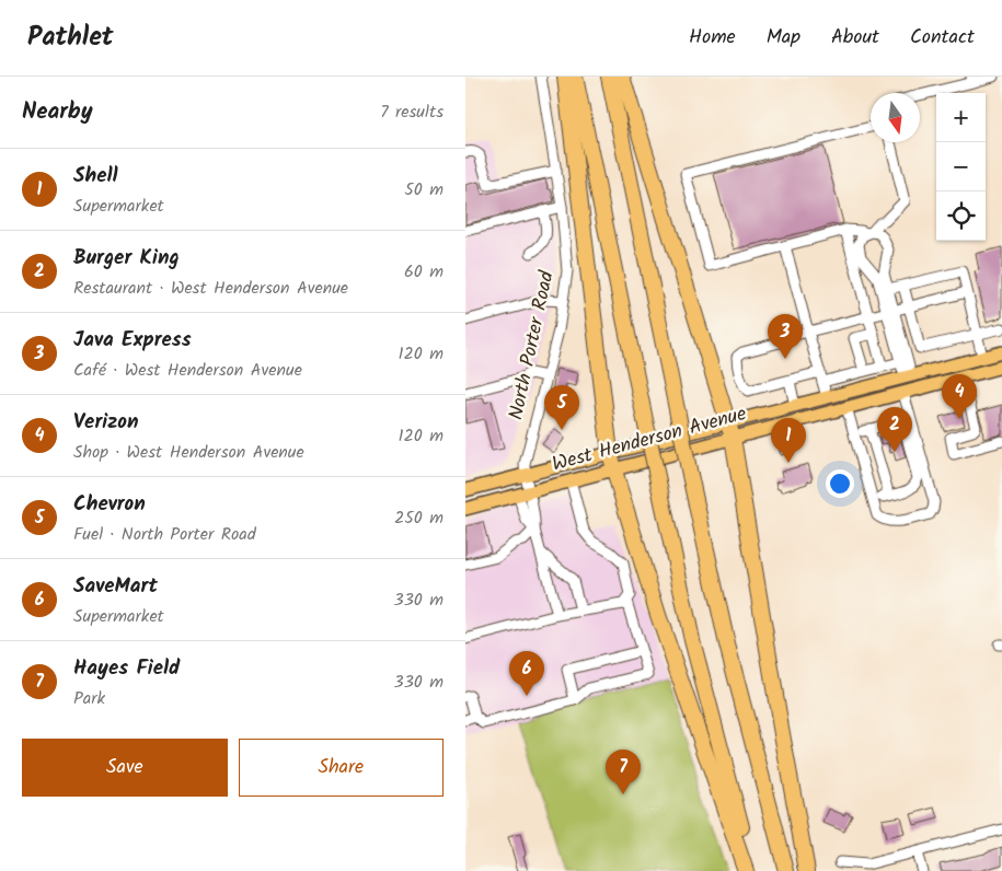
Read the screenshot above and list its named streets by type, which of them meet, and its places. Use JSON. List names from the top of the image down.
{
  "streets": {
    "main road": ["West Henderson Avenue"],
    "street": ["North Porter Road"]
  },
  "crossings": [
    ["North Porter Road", "West Henderson Avenue"]
  ],
  "north": "bottom",
  "page": {
    "header": "Pathlet",
    "nav": [
      "Home",
      "Map",
      "About",
      "Contact"
    ],
    "heading": ["Nearby", "7 results"],
    "map_buttons": ["+", "−"],
    "list": [
      {
        "mark": "1",
        "name": "Shell",
        "note": "Supermarket",
        "value": "50 m"
      },
      {
        "mark": "2",
        "name": "Burger King",
        "note": "Restaurant · West Henderson Avenue",
        "value": "60 m"
      },
      {
        "mark": "3",
        "name": "Java Express",
        "note": "Café · West Henderson Avenue",
        "value": "120 m"
      },
      {
        "mark": "4",
        "name": "Verizon",
        "note": "Shop · West Henderson Avenue",
        "value": "120 m"
      },
      {
        "mark": "5",
        "name": "Chevron",
        "note": "Fuel · North Porter Road",
        "value": "250 m"
      },
      {
        "mark": "6",
        "name": "SaveMart",
        "note": "Supermarket",
        "value": "330 m"
      },
      {
        "mark": "7",
        "name": "Hayes Field",
        "note": "Park",
        "value": "330 m"
      }
    ],
    "pins": [
      "3",
      "4",
      "5",
      "2",
      "1",
      "6",
      "7"
    ],
    "buttons": ["Save", "Share"]
  }
}
